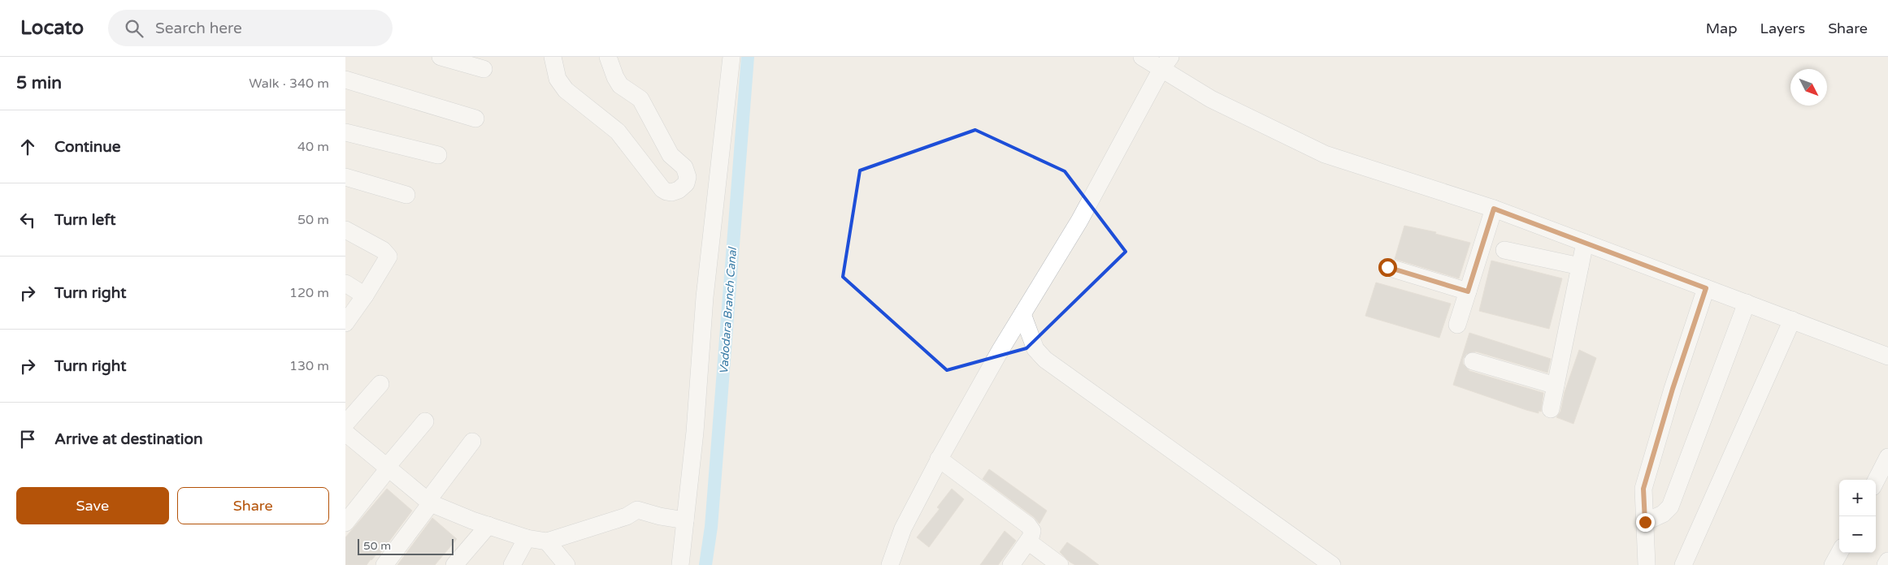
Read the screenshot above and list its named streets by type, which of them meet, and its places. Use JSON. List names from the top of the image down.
{
  "water": ["Vadodara Branch Canal"],
  "scale_bar": "50 m",
  "north": "bottom right",
  "page": {
    "header": "Locato",
    "search": "Search here",
    "nav": ["Map", "Layers", "Share"],
    "heading": ["5 min", "Walk · 340 m"],
    "list": [
      ["Continue", "40 m"],
      ["Turn left", "50 m"],
      ["Turn right", "120 m"],
      ["Turn right", "130 m"],
      "Arrive at destination"
    ],
    "buttons": ["Save", "Share"],
    "map_buttons": ["+", "−"],
    "scale": "50 m"
  }
}
